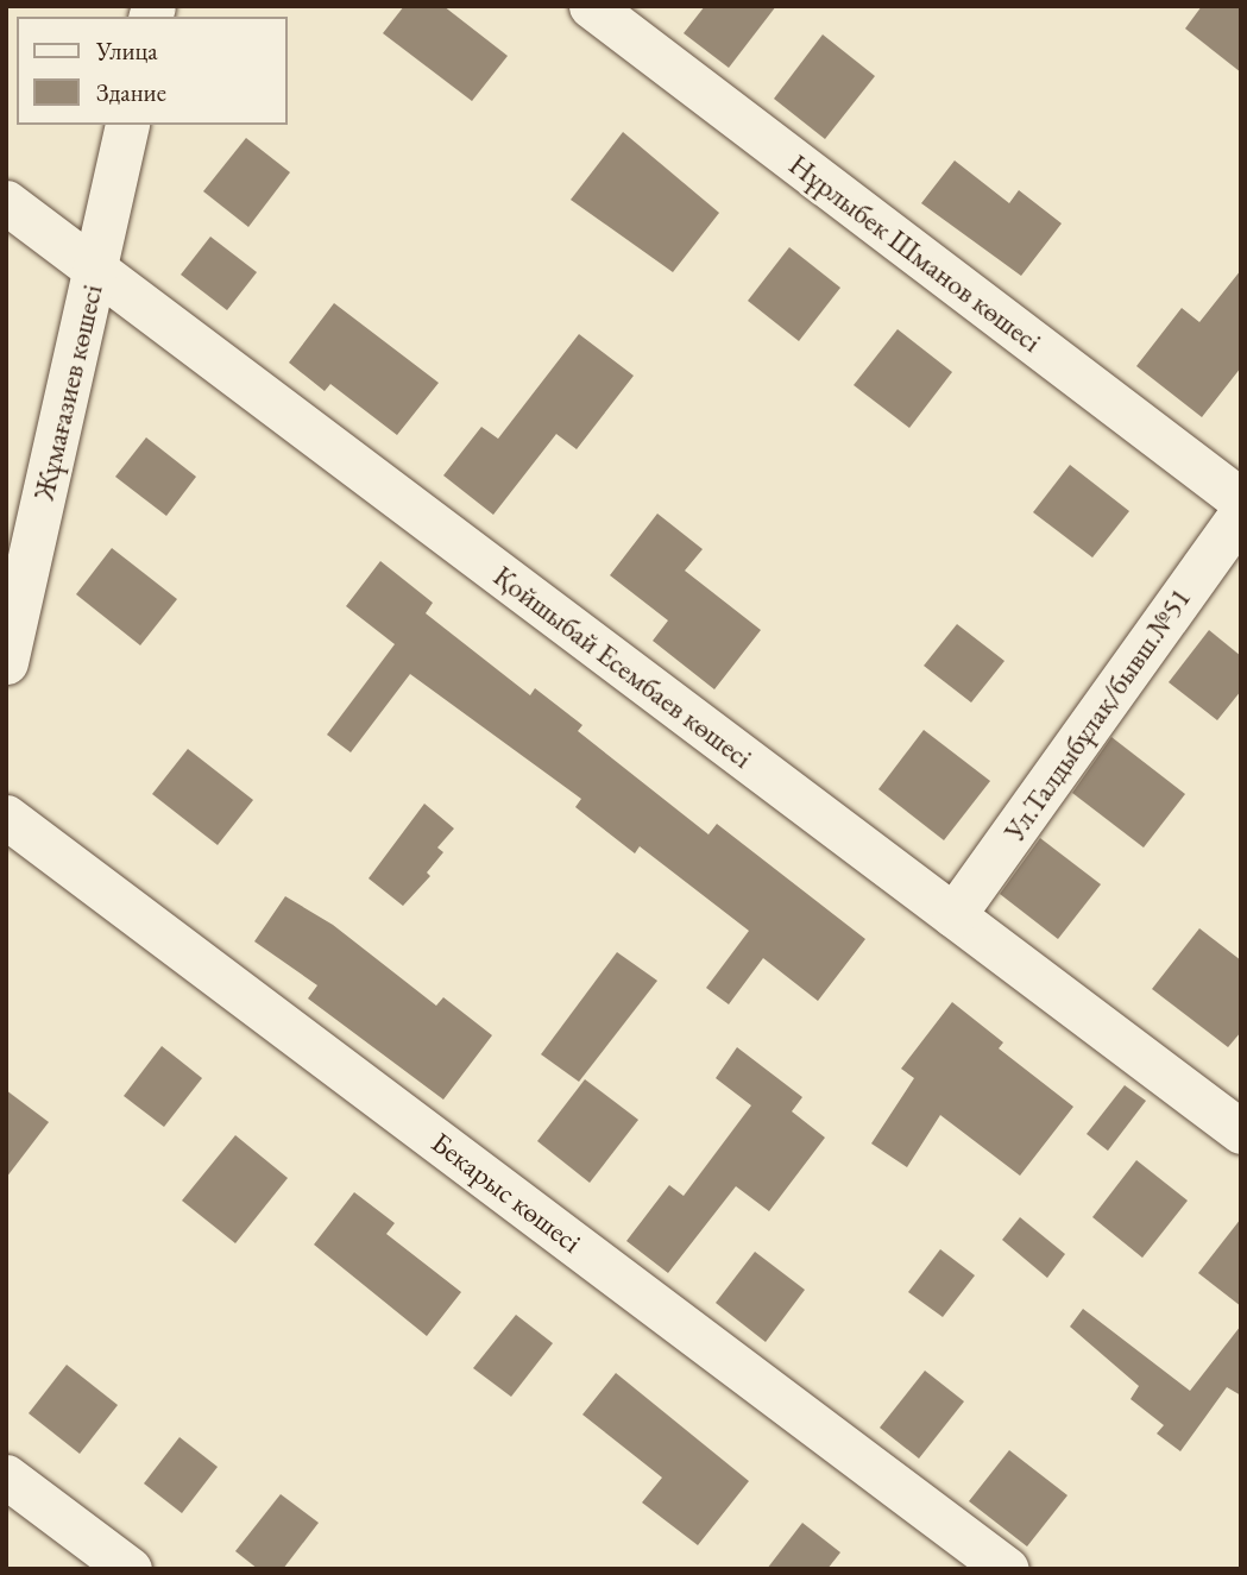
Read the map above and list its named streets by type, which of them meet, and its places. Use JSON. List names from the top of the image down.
{
  "streets": {
    "street": [
      "Нұрлыбек Шманов көшесі",
      "Жұмағазиев көшесі",
      "Қойшыбай Есембаев көшесі",
      "Ул.Талдыбұлақ/бывш.№51",
      "Бекарыс көшесі"
    ]
  },
  "crossings": [
    ["Жұмағазиев көшесі", "Қойшыбай Есембаев көшесі"],
    ["Қойшыбай Есембаев көшесі", "Ул.Талдыбұлақ/бывш.№51"]
  ],
  "legend": ["Улица", "Здание"]
}
